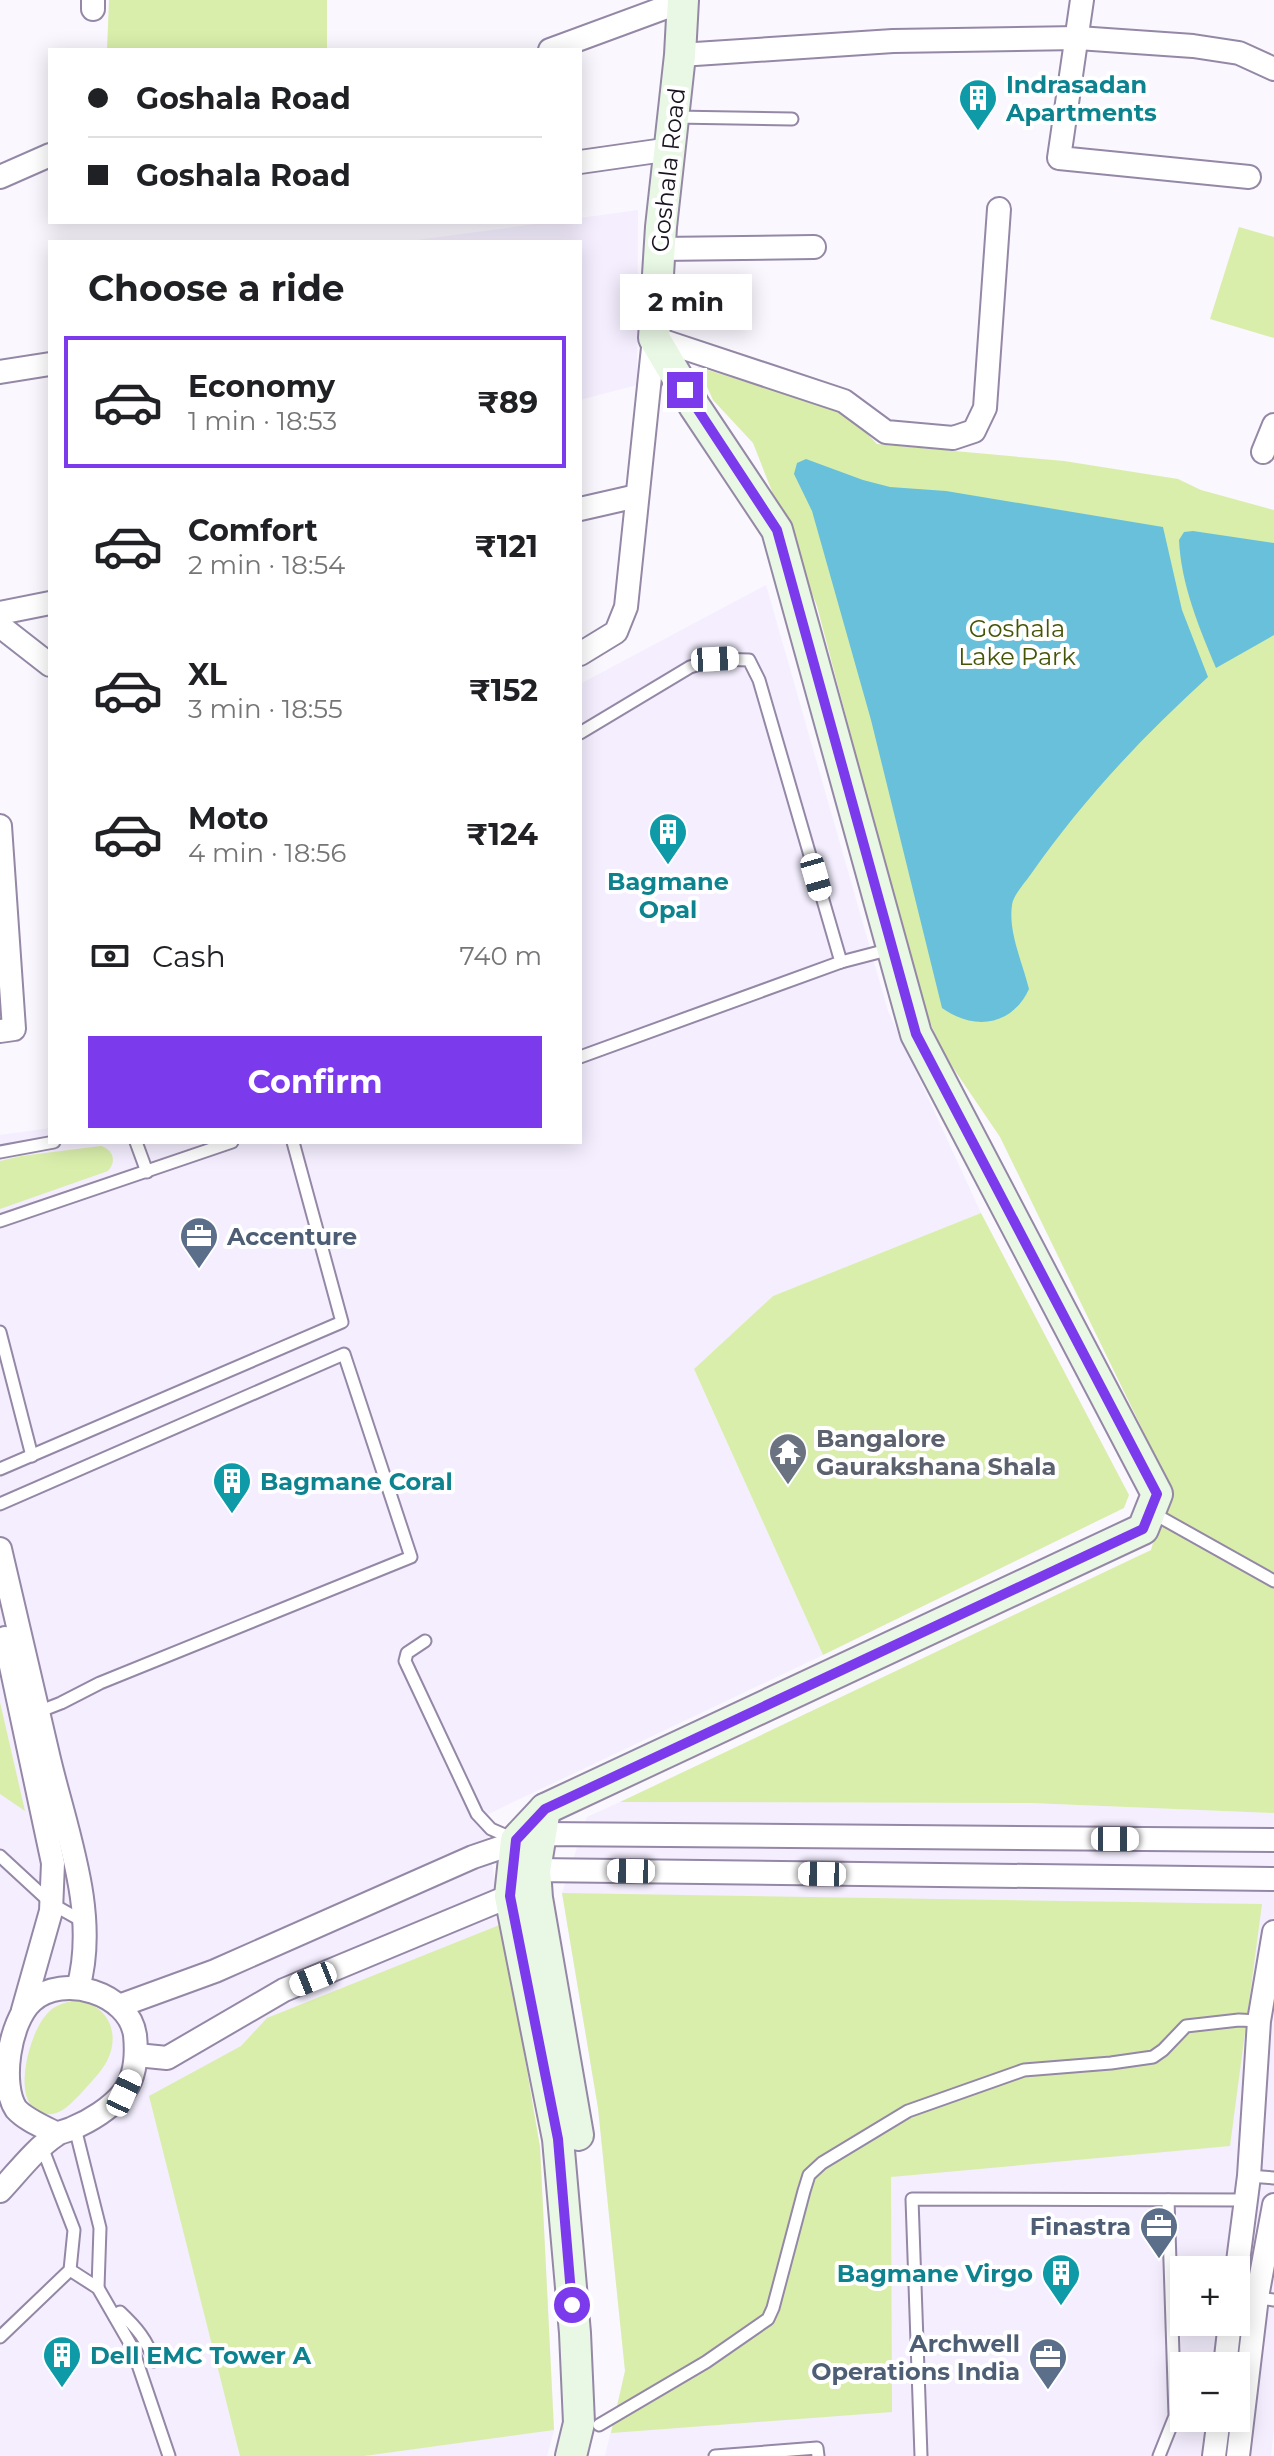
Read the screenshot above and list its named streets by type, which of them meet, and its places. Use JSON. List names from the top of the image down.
{
  "streets": {
    "street": ["Goshala Road"]
  },
  "parks": ["Goshala Lake Park"],
  "places": {
    "building": [
      "Indrasadan Apartments",
      "Bagmane Opal",
      "Bagmane Coral",
      "Bagmane Virgo",
      "Dell EMC Tower A"
    ],
    "office": ["Accenture", "Finastra", "Archwell Operations India"],
    "temple": ["Bangalore Gaurakshana Shala"]
  },
  "page": {
    "banner": ["Goshala Road", "Goshala Road"],
    "heading": "Choose a ride",
    "bubble": "2 min",
    "list": [
      {
        "name": "Economy",
        "note": "1 min · 18:53",
        "value": "₹89"
      },
      {
        "name": "Comfort",
        "note": "2 min · 18:54",
        "value": "₹121"
      },
      {
        "name": "XL",
        "note": "3 min · 18:55",
        "value": "₹152"
      },
      {
        "name": "Moto",
        "note": "4 min · 18:56",
        "value": "₹124"
      }
    ],
    "pay": ["Cash", "740 m"],
    "buttons": "Confirm",
    "map_buttons": ["+", "−"]
  }
}
